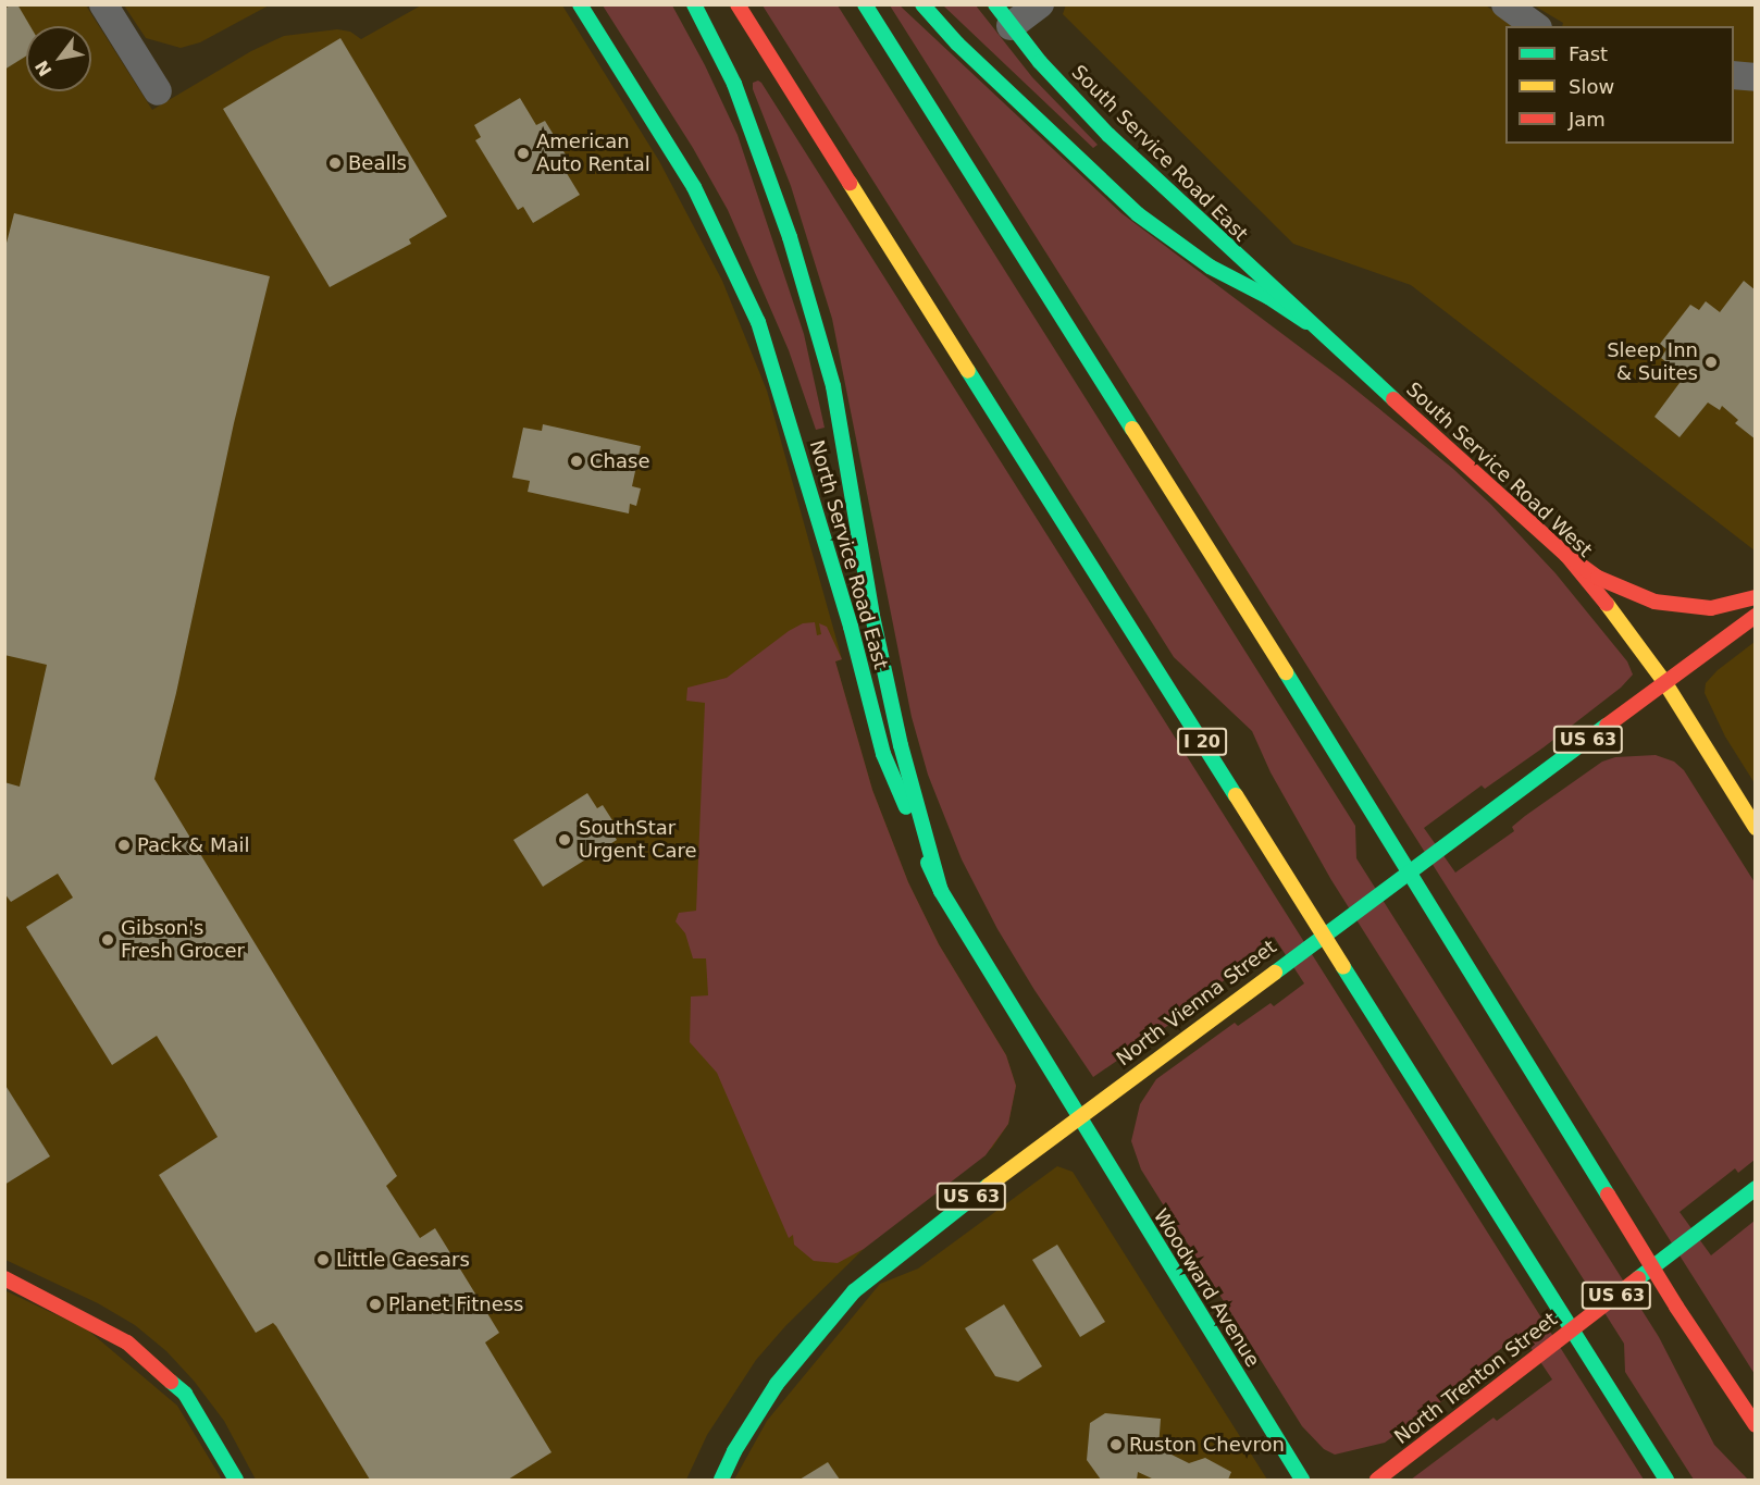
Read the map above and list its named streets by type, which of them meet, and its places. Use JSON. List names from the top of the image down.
{
  "streets": {
    "main road": [
      "South Service Road East",
      "South Service Road West",
      "North Service Road East",
      "US 63",
      "I 20",
      "North Vienna Street",
      "Woodward Avenue",
      "North Trenton Street"
    ]
  },
  "crossings": [
    ["South Service Road East", "South Service Road West"],
    ["South Service Road West", "North Vienna Street"],
    ["North Service Road East", "North Vienna Street"],
    ["North Service Road East", "Woodward Avenue"],
    ["North Vienna Street", "Woodward Avenue"]
  ],
  "places": [
    "American Auto Rental",
    "Bealls",
    "Sleep Inn & Suites",
    "Chase",
    "SouthStar Urgent Care",
    "Pack & Mail",
    "Gibson's Fresh Grocer",
    "Little Caesars",
    "Planet Fitness",
    "Ruston Chevron"
  ],
  "legend": ["Fast", "Slow", "Jam"],
  "north": "bottom left"
}
